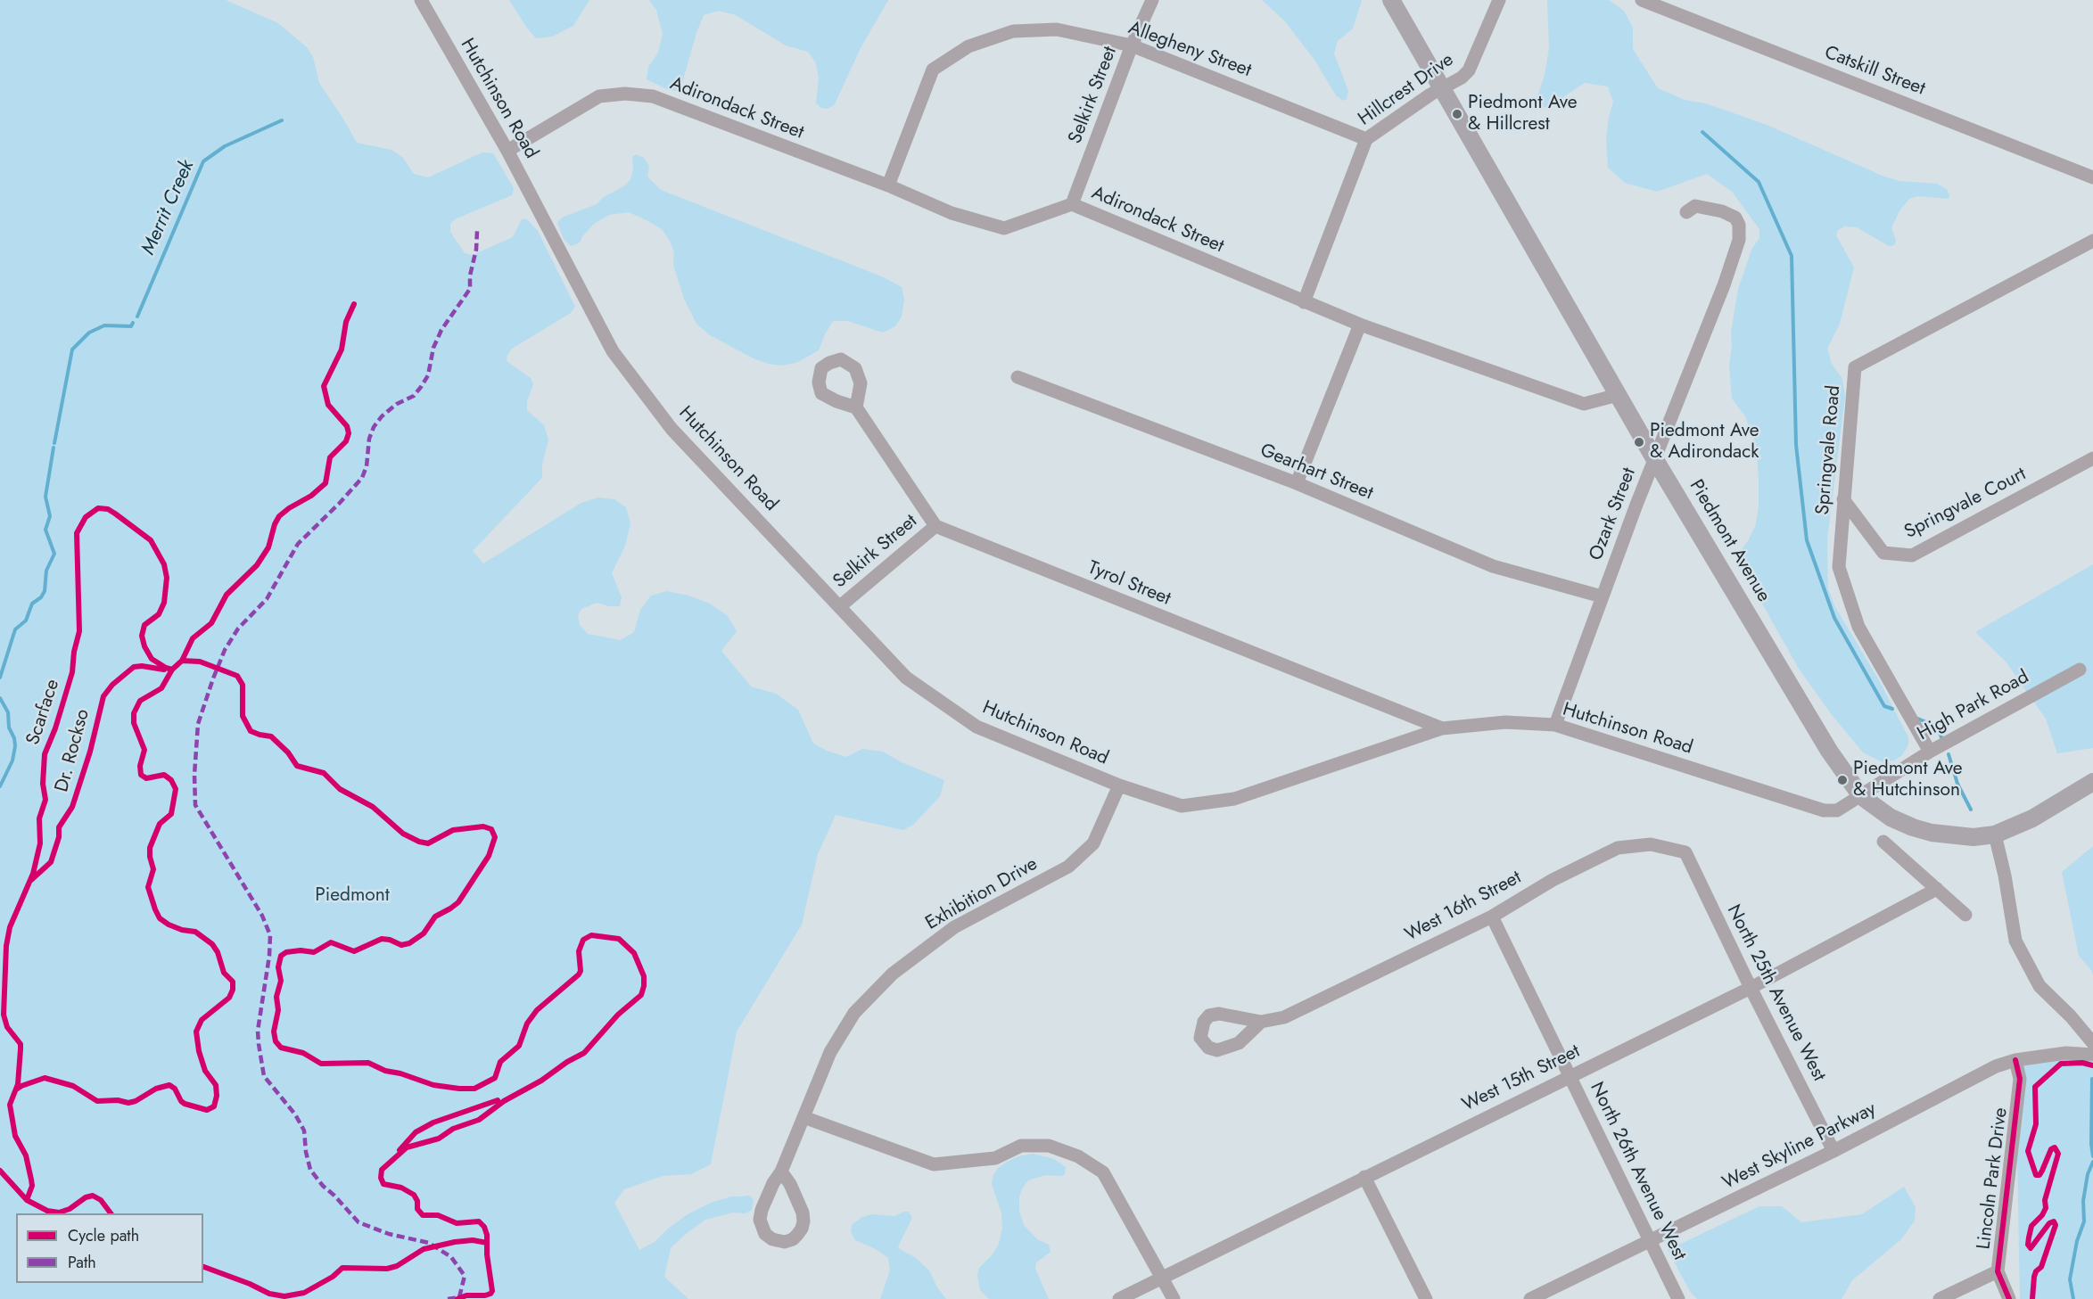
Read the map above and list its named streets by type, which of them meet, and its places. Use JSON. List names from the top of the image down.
{
  "streets": {
    "main road": ["Piedmont Avenue"],
    "street": [
      "Allegheny Street",
      "Catskill Street",
      "Hillcrest Drive",
      "Selkirk Street",
      "Hutchinson Road",
      "Adirondack Street",
      "Springvale Road",
      "Gearhart Street",
      "Springvale Court",
      "Ozark Street",
      "Tyrol Street",
      "High Park Road",
      "Exhibition Drive",
      "West 16th Street",
      "North 25th Avenue West",
      "West 15th Street",
      "West Skyline Parkway",
      "North 26th Avenue West",
      "Lincoln Park Drive"
    ],
    "cycle path": ["Scarface", "Dr. Rockso"]
  },
  "crossings": [
    ["Allegheny Street", "Hillcrest Drive"],
    ["Allegheny Street", "Selkirk Street"],
    ["Allegheny Street", "Adirondack Street"],
    ["Hillcrest Drive", "Adirondack Street"],
    ["Hillcrest Drive", "Piedmont Avenue"],
    ["Selkirk Street", "Hutchinson Road"],
    ["Selkirk Street", "Adirondack Street"],
    ["Selkirk Street", "Tyrol Street"],
    ["Hutchinson Road", "Adirondack Street"],
    ["Hutchinson Road", "Ozark Street"],
    ["Hutchinson Road", "Piedmont Avenue"],
    ["Hutchinson Road", "Tyrol Street"],
    ["Hutchinson Road", "High Park Road"],
    ["Hutchinson Road", "Exhibition Drive"],
    ["Adirondack Street", "Piedmont Avenue"],
    ["Springvale Road", "Springvale Court"],
    ["Springvale Road", "High Park Road"],
    ["Gearhart Street", "Ozark Street"],
    ["Ozark Street", "Piedmont Avenue"],
    ["Piedmont Avenue", "High Park Road"],
    ["West 16th Street", "North 25th Avenue West"],
    ["West 16th Street", "North 26th Avenue West"],
    ["North 25th Avenue West", "West 15th Street"],
    ["North 25th Avenue West", "West Skyline Parkway"],
    ["West 15th Street", "North 26th Avenue West"],
    ["West Skyline Parkway", "North 26th Avenue West"],
    ["West Skyline Parkway", "Lincoln Park Drive"]
  ],
  "water": ["Merrit Creek"],
  "parks": ["Piedmont"],
  "places": ["Piedmont Ave & Hillcrest", "Piedmont Ave & Adirondack", "Piedmont Ave & Hutchinson"],
  "legend": ["Cycle path", "Path"]
}
